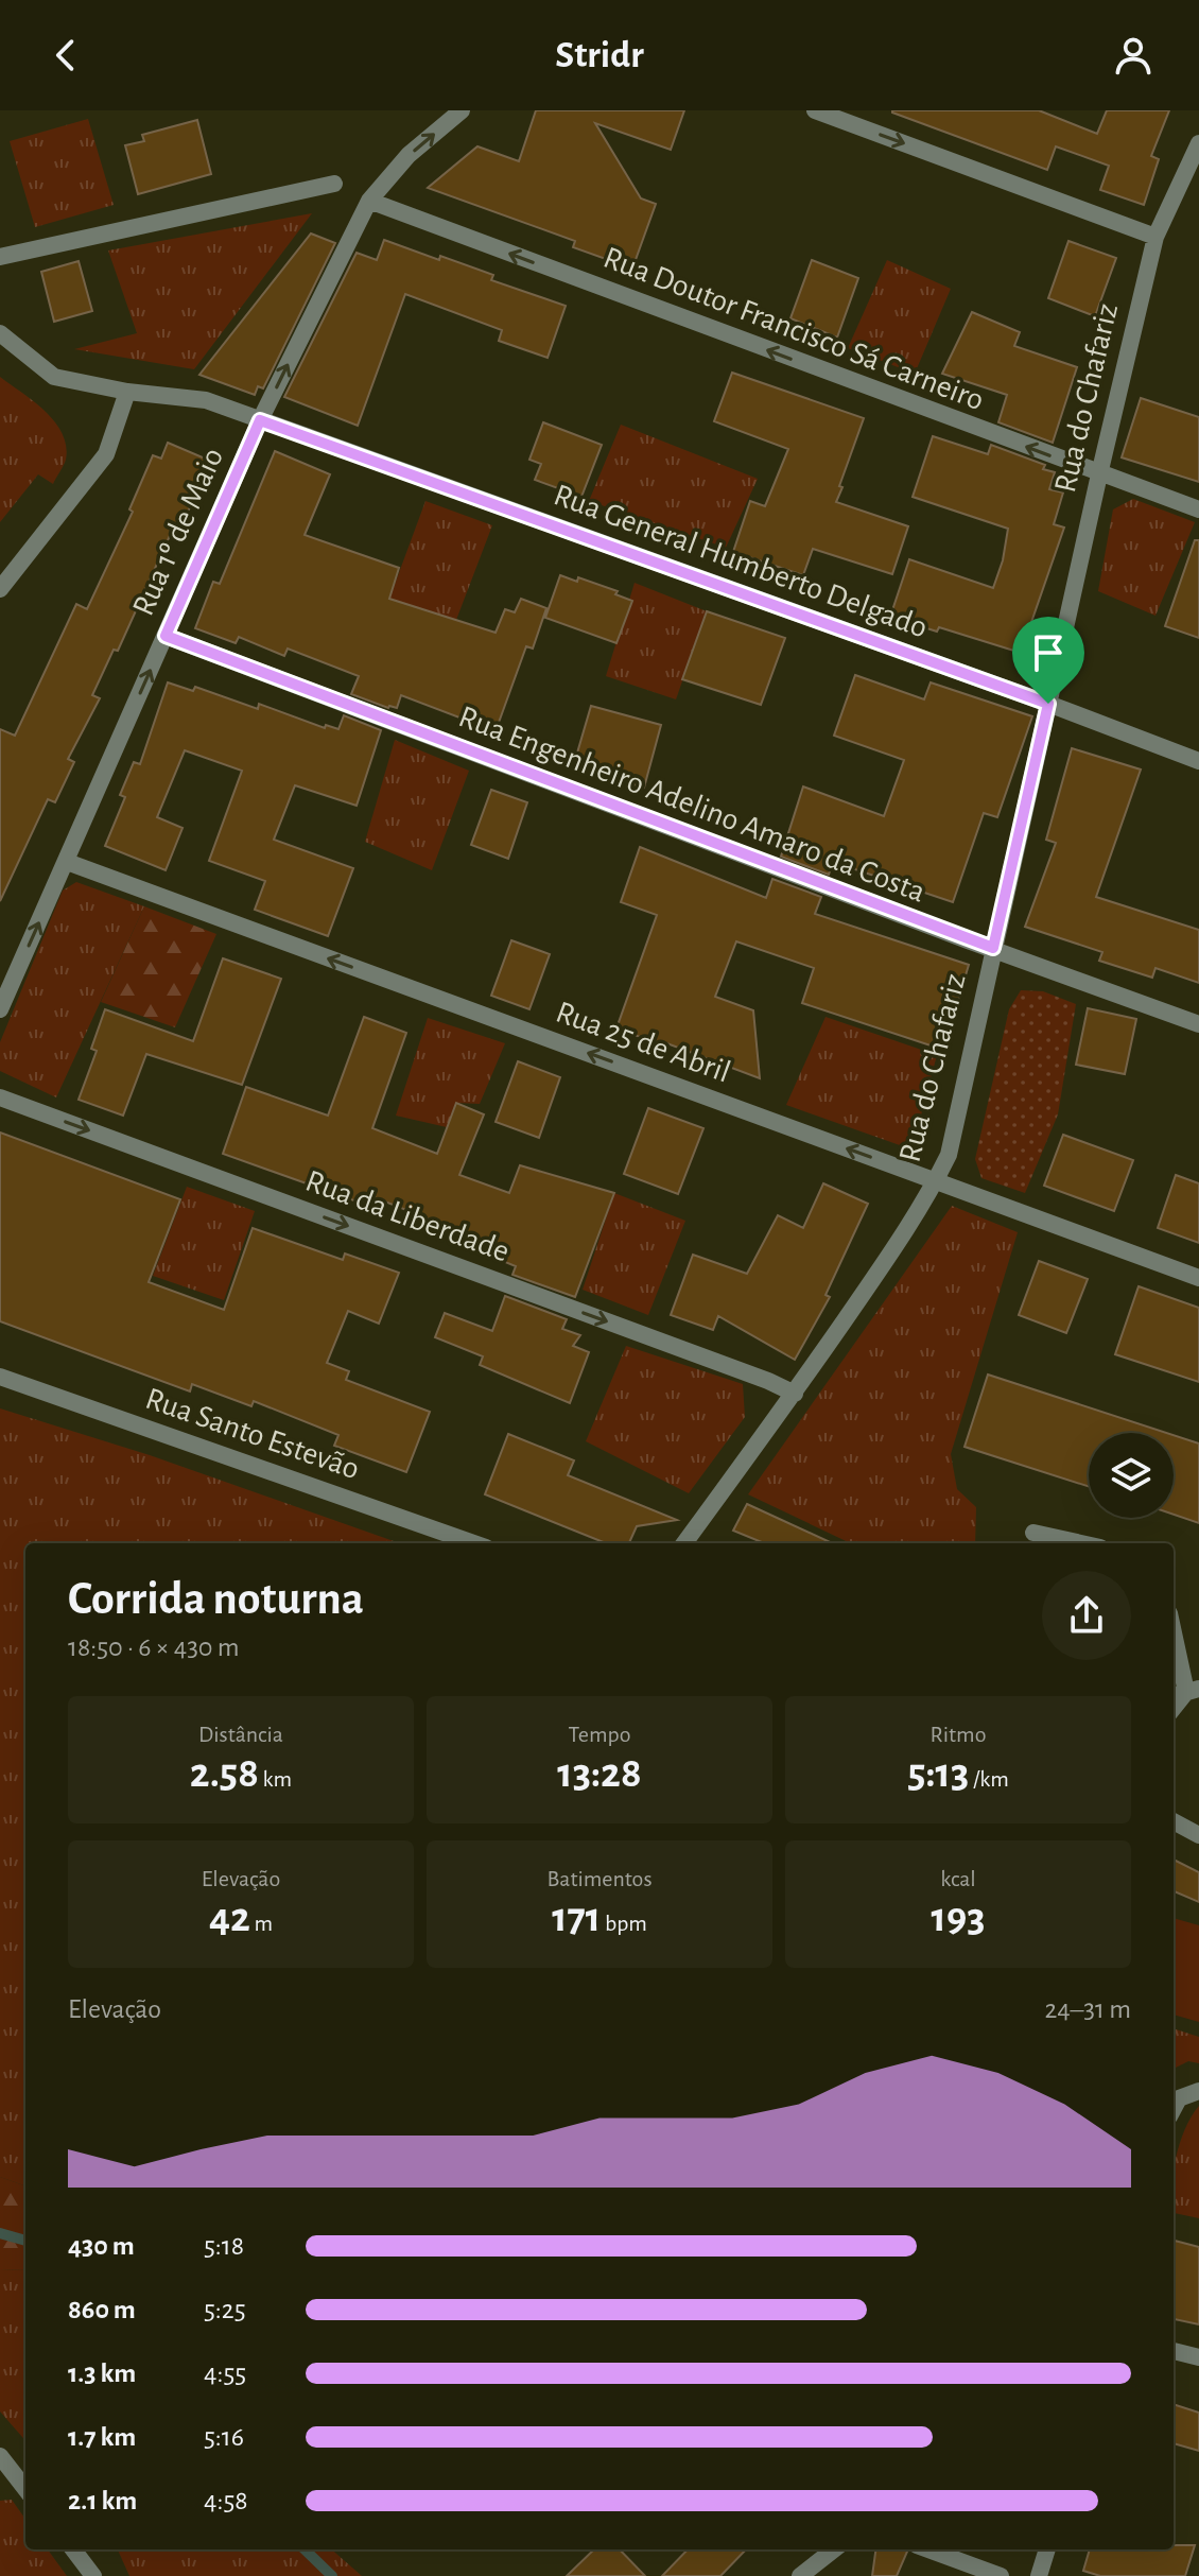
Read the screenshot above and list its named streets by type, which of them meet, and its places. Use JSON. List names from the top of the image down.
{
  "streets": {
    "street": [
      "Rua Doutor Francisco Sá Carneiro",
      "Rua do Chafariz",
      "Rua 1º de Maio",
      "Rua General Humberto Delgado",
      "Rua Engenheiro Adelino Amaro da Costa",
      "Rua 25 de Abril",
      "Rua da Liberdade",
      "Rua Santo Estevão"
    ]
  },
  "crossings": [
    ["Rua Doutor Francisco Sá Carneiro", "Rua do Chafariz"],
    ["Rua Doutor Francisco Sá Carneiro", "Rua 1º de Maio"],
    ["Rua do Chafariz", "Rua General Humberto Delgado"],
    ["Rua do Chafariz", "Rua Engenheiro Adelino Amaro da Costa"],
    ["Rua do Chafariz", "Rua 25 de Abril"],
    ["Rua do Chafariz", "Rua da Liberdade"],
    ["Rua 1º de Maio", "Rua General Humberto Delgado"],
    ["Rua 1º de Maio", "Rua Engenheiro Adelino Amaro da Costa"],
    ["Rua 1º de Maio", "Rua 25 de Abril"]
  ],
  "one_way": [
    "Rua Doutor Francisco Sá Carneiro",
    "Rua 1º de Maio",
    "Rua 25 de Abril",
    "Rua da Liberdade"
  ],
  "page": {
    "header": "Stridr",
    "heading": ["Corrida noturna", "18:50 · 6 × 430 m"],
    "stats": [
      ["Distância", "2.58 km"],
      ["Tempo", "13:28"],
      ["Ritmo", "5:13 /km"],
      ["Elevação", "42 m"],
      ["Batimentos", "171 bpm"],
      ["kcal", "193"]
    ],
    "chart": ["Elevação", "24–31 m"],
    "list": [
      {
        "name": "430 m",
        "note": "5:18"
      },
      {
        "name": "860 m",
        "note": "5:25"
      },
      {
        "name": "1.3 km",
        "note": "4:55"
      },
      {
        "name": "1.7 km",
        "note": "5:16"
      },
      {
        "name": "2.1 km",
        "note": "4:58"
      }
    ]
  }
}
